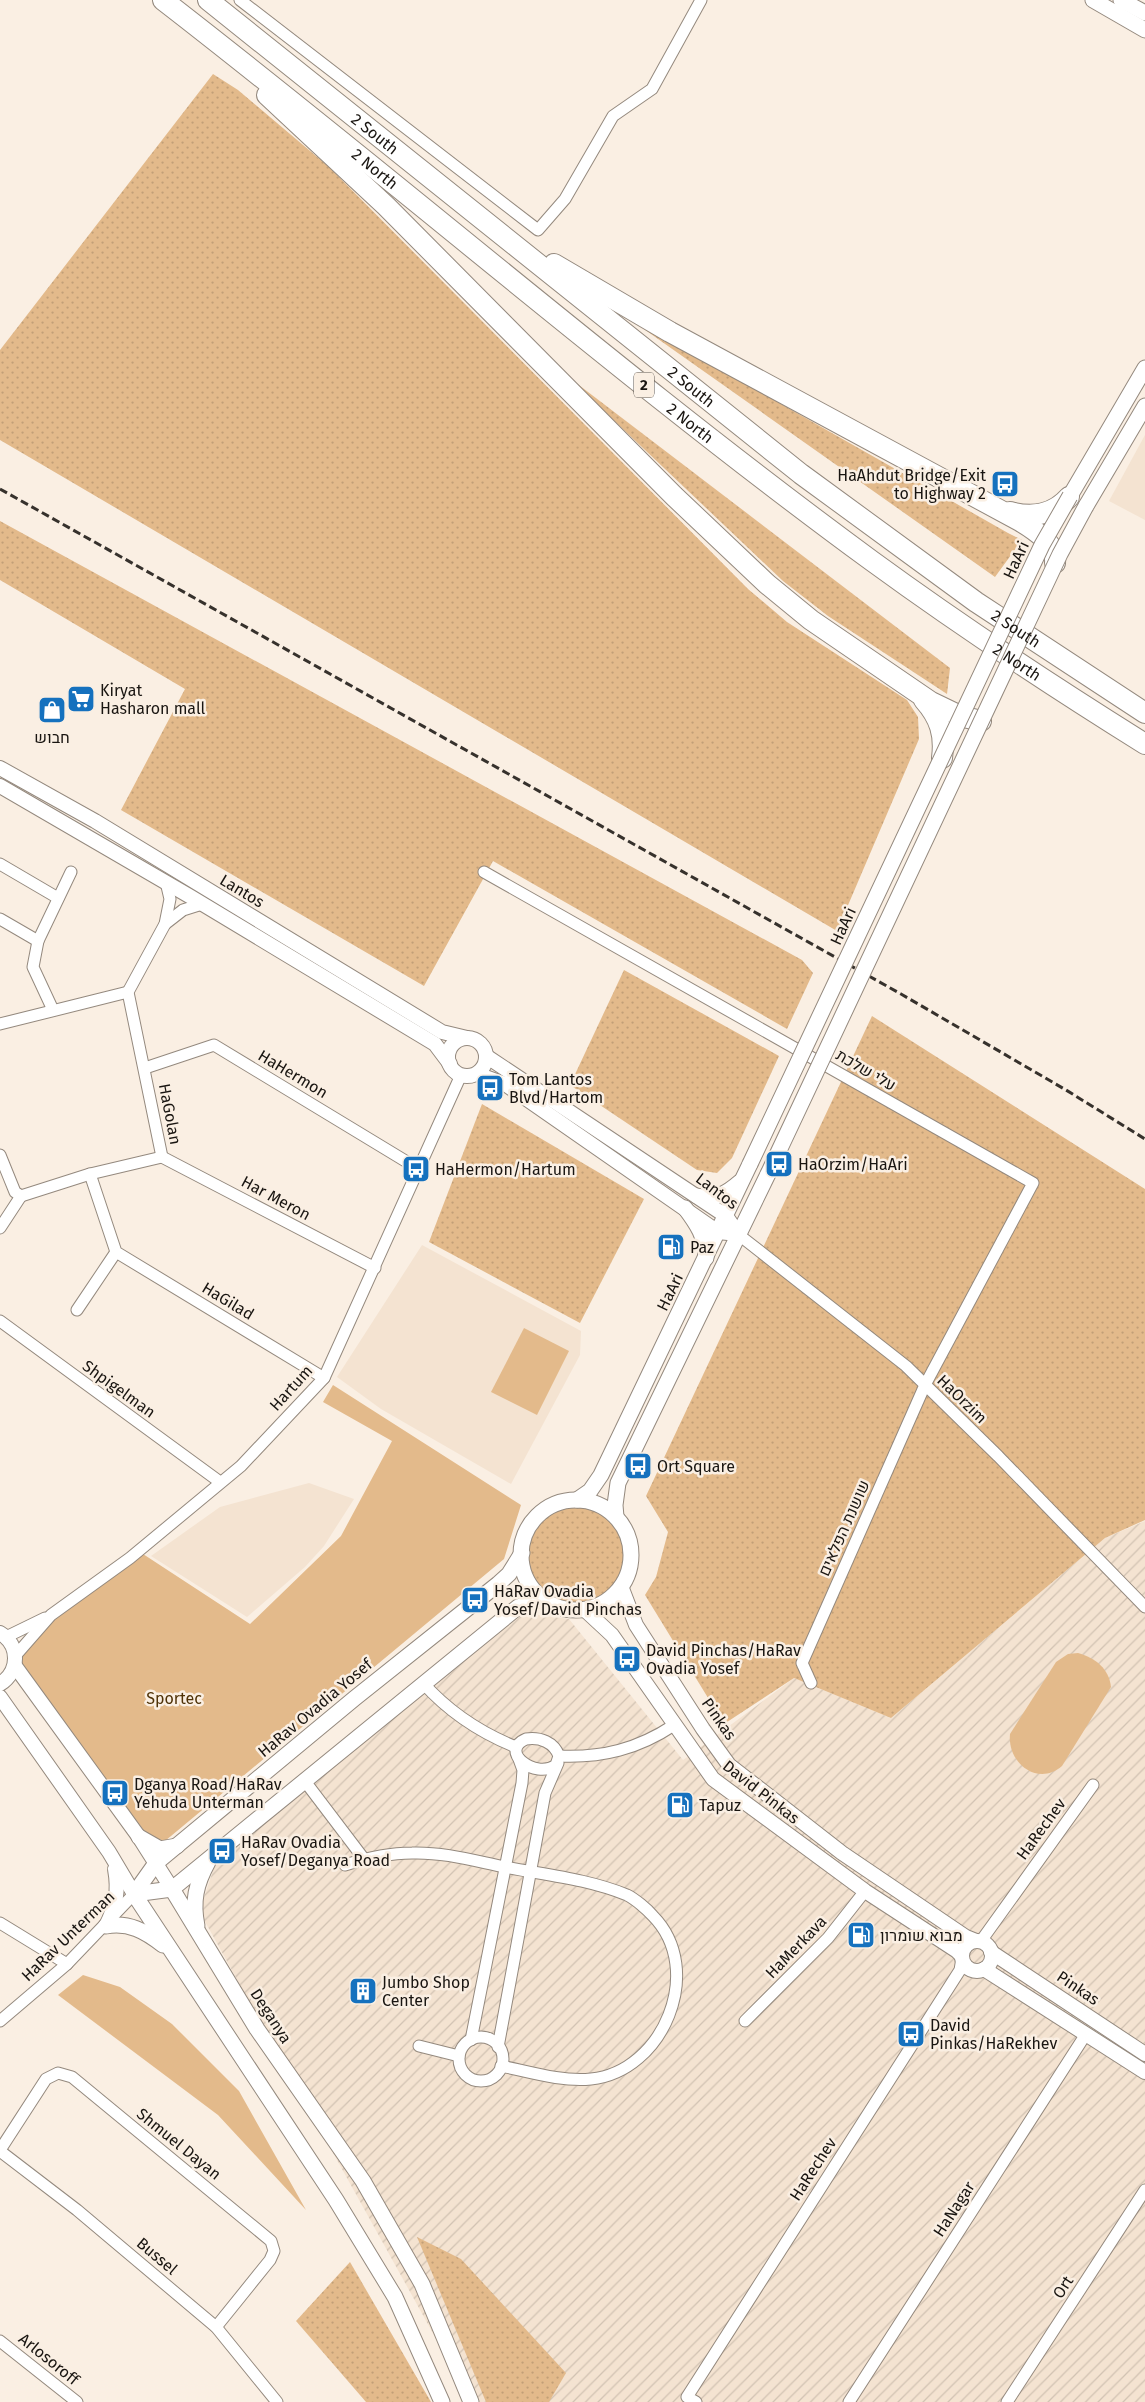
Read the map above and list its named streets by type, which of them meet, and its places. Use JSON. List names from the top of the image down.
{
  "streets": {
    "highway": ["2 South", "2 North", "2"],
    "main road": ["HaAri", "HaRav Ovadia Yosef", "Deganya"],
    "street": [
      "Lantos",
      "עלי שלכת",
      "HaHermon",
      "HaGolan",
      "Har Meron",
      "HaGilad",
      "Hartum",
      "Shpigelman",
      "HaOrzim",
      "שושנת הפלאים",
      "Pinkas",
      "David Pinkas",
      "HaRechev",
      "HaRav Unterman",
      "HaMerkava",
      "Shmuel Dayan",
      "HaNagar",
      "Bussel",
      "Ort",
      "Arlosoroff"
    ]
  },
  "crossings": [
    ["HaAri", "Lantos"],
    ["HaAri", "HaOrzim"],
    ["HaAri", "HaRav Ovadia Yosef"],
    ["HaAri", "Pinkas"],
    ["HaAri", "David Pinkas"],
    ["Lantos", "Hartum"],
    ["Lantos", "HaOrzim"],
    ["עלי שלכת", "HaOrzim"],
    ["עלי שלכת", "שושנת הפלאים"],
    ["HaHermon", "HaGolan"],
    ["HaHermon", "Hartum"],
    ["HaGolan", "Har Meron"],
    ["Har Meron", "Hartum"],
    ["HaGilad", "Hartum"],
    ["Hartum", "Shpigelman"],
    ["Hartum", "Deganya"],
    ["HaOrzim", "שושנת הפלאים"],
    ["HaRav Ovadia Yosef", "Pinkas"],
    ["HaRav Ovadia Yosef", "David Pinkas"],
    ["HaRav Ovadia Yosef", "HaRav Unterman"],
    ["HaRav Ovadia Yosef", "Deganya"],
    ["Pinkas", "David Pinkas"],
    ["Pinkas", "HaRechev"],
    ["David Pinkas", "HaRechev"],
    ["David Pinkas", "HaMerkava"],
    ["Shmuel Dayan", "Bussel"]
  ],
  "parks": ["Sportec"],
  "places": {
    "bus stop": [
      "HaAhdut Bridge/Exit to Highway 2",
      "Tom Lantos Blvd/Hartom",
      "HaOrzim/HaAri",
      "HaHermon/Hartum",
      "Ort Square",
      "HaRav Ovadia Yosef/David Pinchas",
      "David Pinchas/HaRav Ovadia Yosef",
      "Dganya Road/HaRav Yehuda Unterman",
      "HaRav Ovadia Yosef/Deganya Road",
      "David Pinkas/HaRekhev"
    ],
    "supermarket": ["Kiryat Hasharon mall"],
    "shop": ["חבוש"],
    "fuel station": ["Paz", "Tapuz", "מבוא שומרון"],
    "building": ["Jumbo Shop Center"]
  }
}
